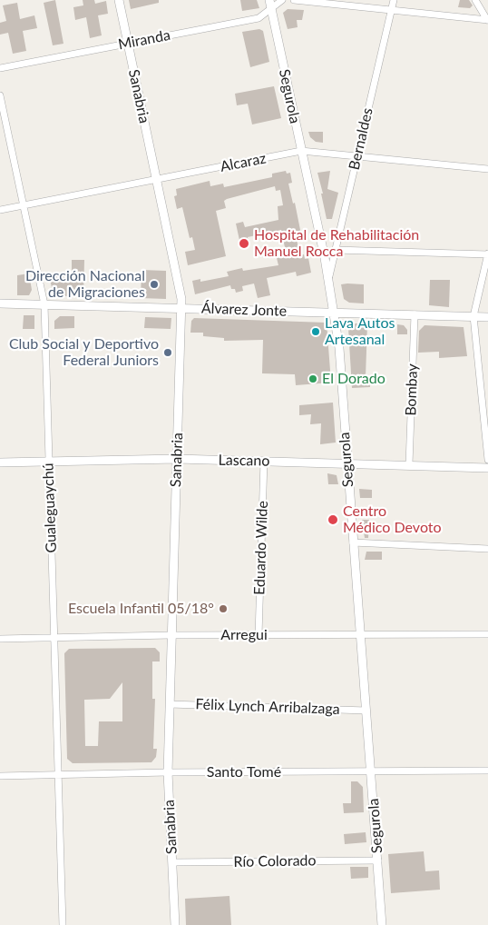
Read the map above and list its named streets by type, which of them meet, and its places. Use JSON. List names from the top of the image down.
{
  "streets": {
    "street": [
      "Miranda",
      "Sanabria",
      "Segurola",
      "Bernaldes",
      "Alcaraz",
      "Álvarez Jonte",
      "Bombay",
      "Lascano",
      "Gualeguaychú",
      "Eduardo Wilde",
      "Arregui",
      "Félix Lynch Arribalzaga",
      "Santo Tomé",
      "Río Colorado"
    ]
  },
  "crossings": [
    ["Miranda", "Sanabria"],
    ["Miranda", "Segurola"],
    ["Sanabria", "Alcaraz"],
    ["Sanabria", "Álvarez Jonte"],
    ["Sanabria", "Lascano"],
    ["Sanabria", "Arregui"],
    ["Sanabria", "Félix Lynch Arribalzaga"],
    ["Sanabria", "Santo Tomé"],
    ["Sanabria", "Río Colorado"],
    ["Segurola", "Bernaldes"],
    ["Segurola", "Alcaraz"],
    ["Segurola", "Álvarez Jonte"],
    ["Segurola", "Lascano"],
    ["Segurola", "Arregui"],
    ["Segurola", "Félix Lynch Arribalzaga"],
    ["Segurola", "Santo Tomé"],
    ["Segurola", "Río Colorado"],
    ["Bernaldes", "Alcaraz"],
    ["Alcaraz", "Gualeguaychú"],
    ["Álvarez Jonte", "Bombay"],
    ["Álvarez Jonte", "Gualeguaychú"],
    ["Bombay", "Lascano"],
    ["Lascano", "Gualeguaychú"],
    ["Lascano", "Eduardo Wilde"],
    ["Gualeguaychú", "Arregui"],
    ["Gualeguaychú", "Santo Tomé"],
    ["Eduardo Wilde", "Arregui"]
  ],
  "places": [
    "Hospital de Rehabilitación Manuel Rocca",
    "Dirección Nacional de Migraciones",
    "Lava Autos Artesanal",
    "Club Social y Deportivo Federal Juniors",
    "El Dorado",
    "Centro Médico Devoto",
    "Escuela Infantil 05/18°"
  ]
}
